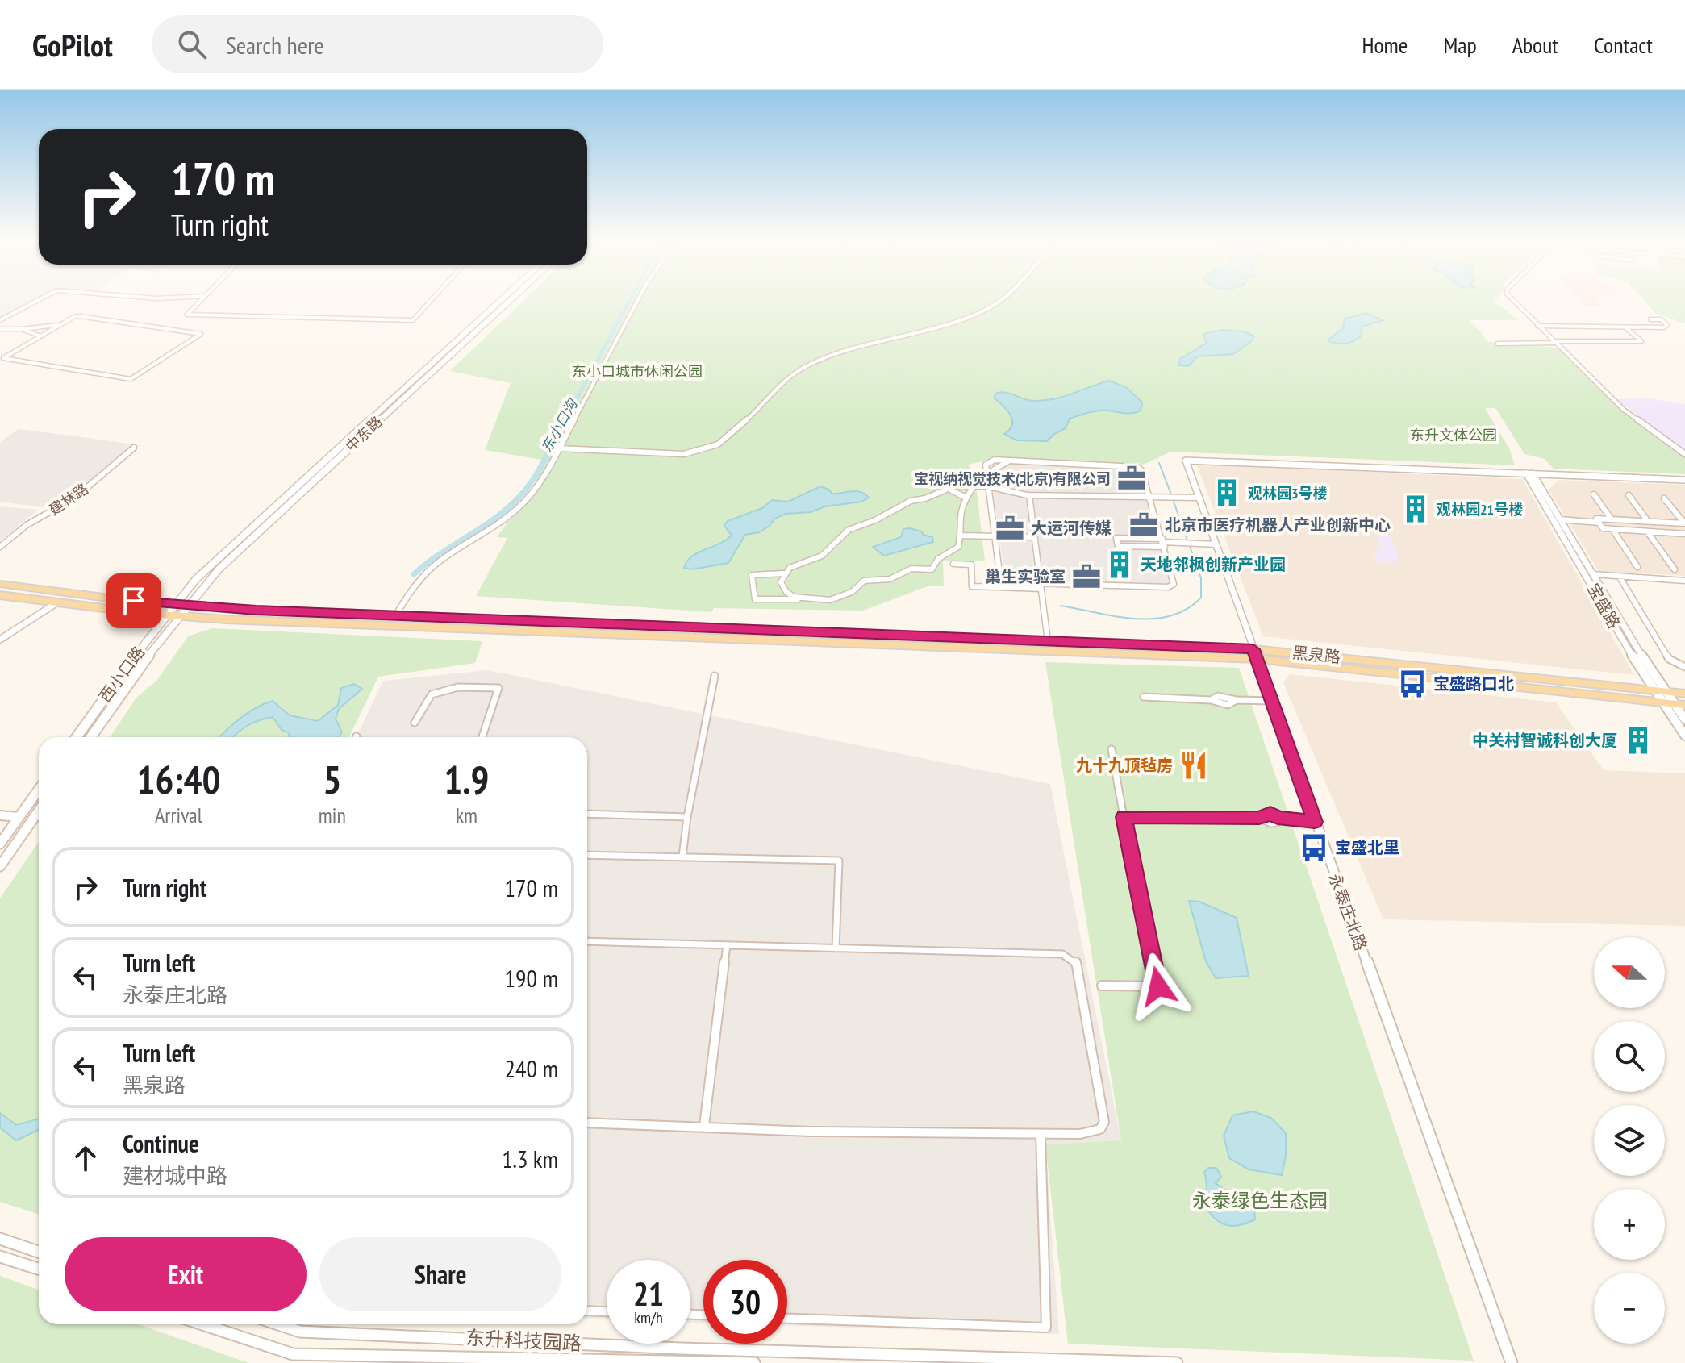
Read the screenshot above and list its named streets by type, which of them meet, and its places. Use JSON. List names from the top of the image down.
{
  "streets": {
    "main road": ["中东路", "黑泉路", "西小口路"],
    "street": [
      "建林路",
      "宝盛路",
      "永泰庄北路",
      "东升科技园路"
    ]
  },
  "crossings": [
    ["中东路", "黑泉路"],
    ["中东路", "西小口路"],
    ["宝盛路", "黑泉路"],
    ["宝盛路", "永泰庄北路"],
    ["黑泉路", "西小口路"],
    ["黑泉路", "永泰庄北路"]
  ],
  "water": ["东小口沟"],
  "parks": ["东小口城市休闲公园", "东升文体公园", "永泰绿色生态园"],
  "places": {
    "office": [
      "宝视纳视觉技术(北京)有限公司",
      "北京市医疗机器人产业创新中心",
      "大运河传媒",
      "巢生实验室"
    ],
    "building": [
      "观林园3号楼",
      "观林园21号楼",
      "天地邻枫创新产业园",
      "中关村智诚科创大厦"
    ],
    "bus stop": ["宝盛路口北", "宝盛北里"],
    "restaurant": ["九十九顶毡房"]
  },
  "north": "left",
  "page": {
    "header": "GoPilot",
    "search": "Search here",
    "nav": [
      "Home",
      "Map",
      "About",
      "Contact"
    ],
    "turn": ["170 m", "Turn right"],
    "eta": [
      "16:40",
      "Arrival",
      "5",
      "min",
      "1.9",
      "km"
    ],
    "list": [
      {
        "name": "Turn right",
        "value": "170 m"
      },
      {
        "name": "Turn left",
        "note": "永泰庄北路",
        "value": "190 m"
      },
      {
        "name": "Turn left",
        "note": "黑泉路",
        "value": "240 m"
      },
      {
        "name": "Continue",
        "note": "建材城中路",
        "value": "1.3 km"
      }
    ],
    "map_buttons": ["+", "−"],
    "buttons": ["Exit", "Share"],
    "speed": "21 km/h",
    "limit": "30"
  }
}
